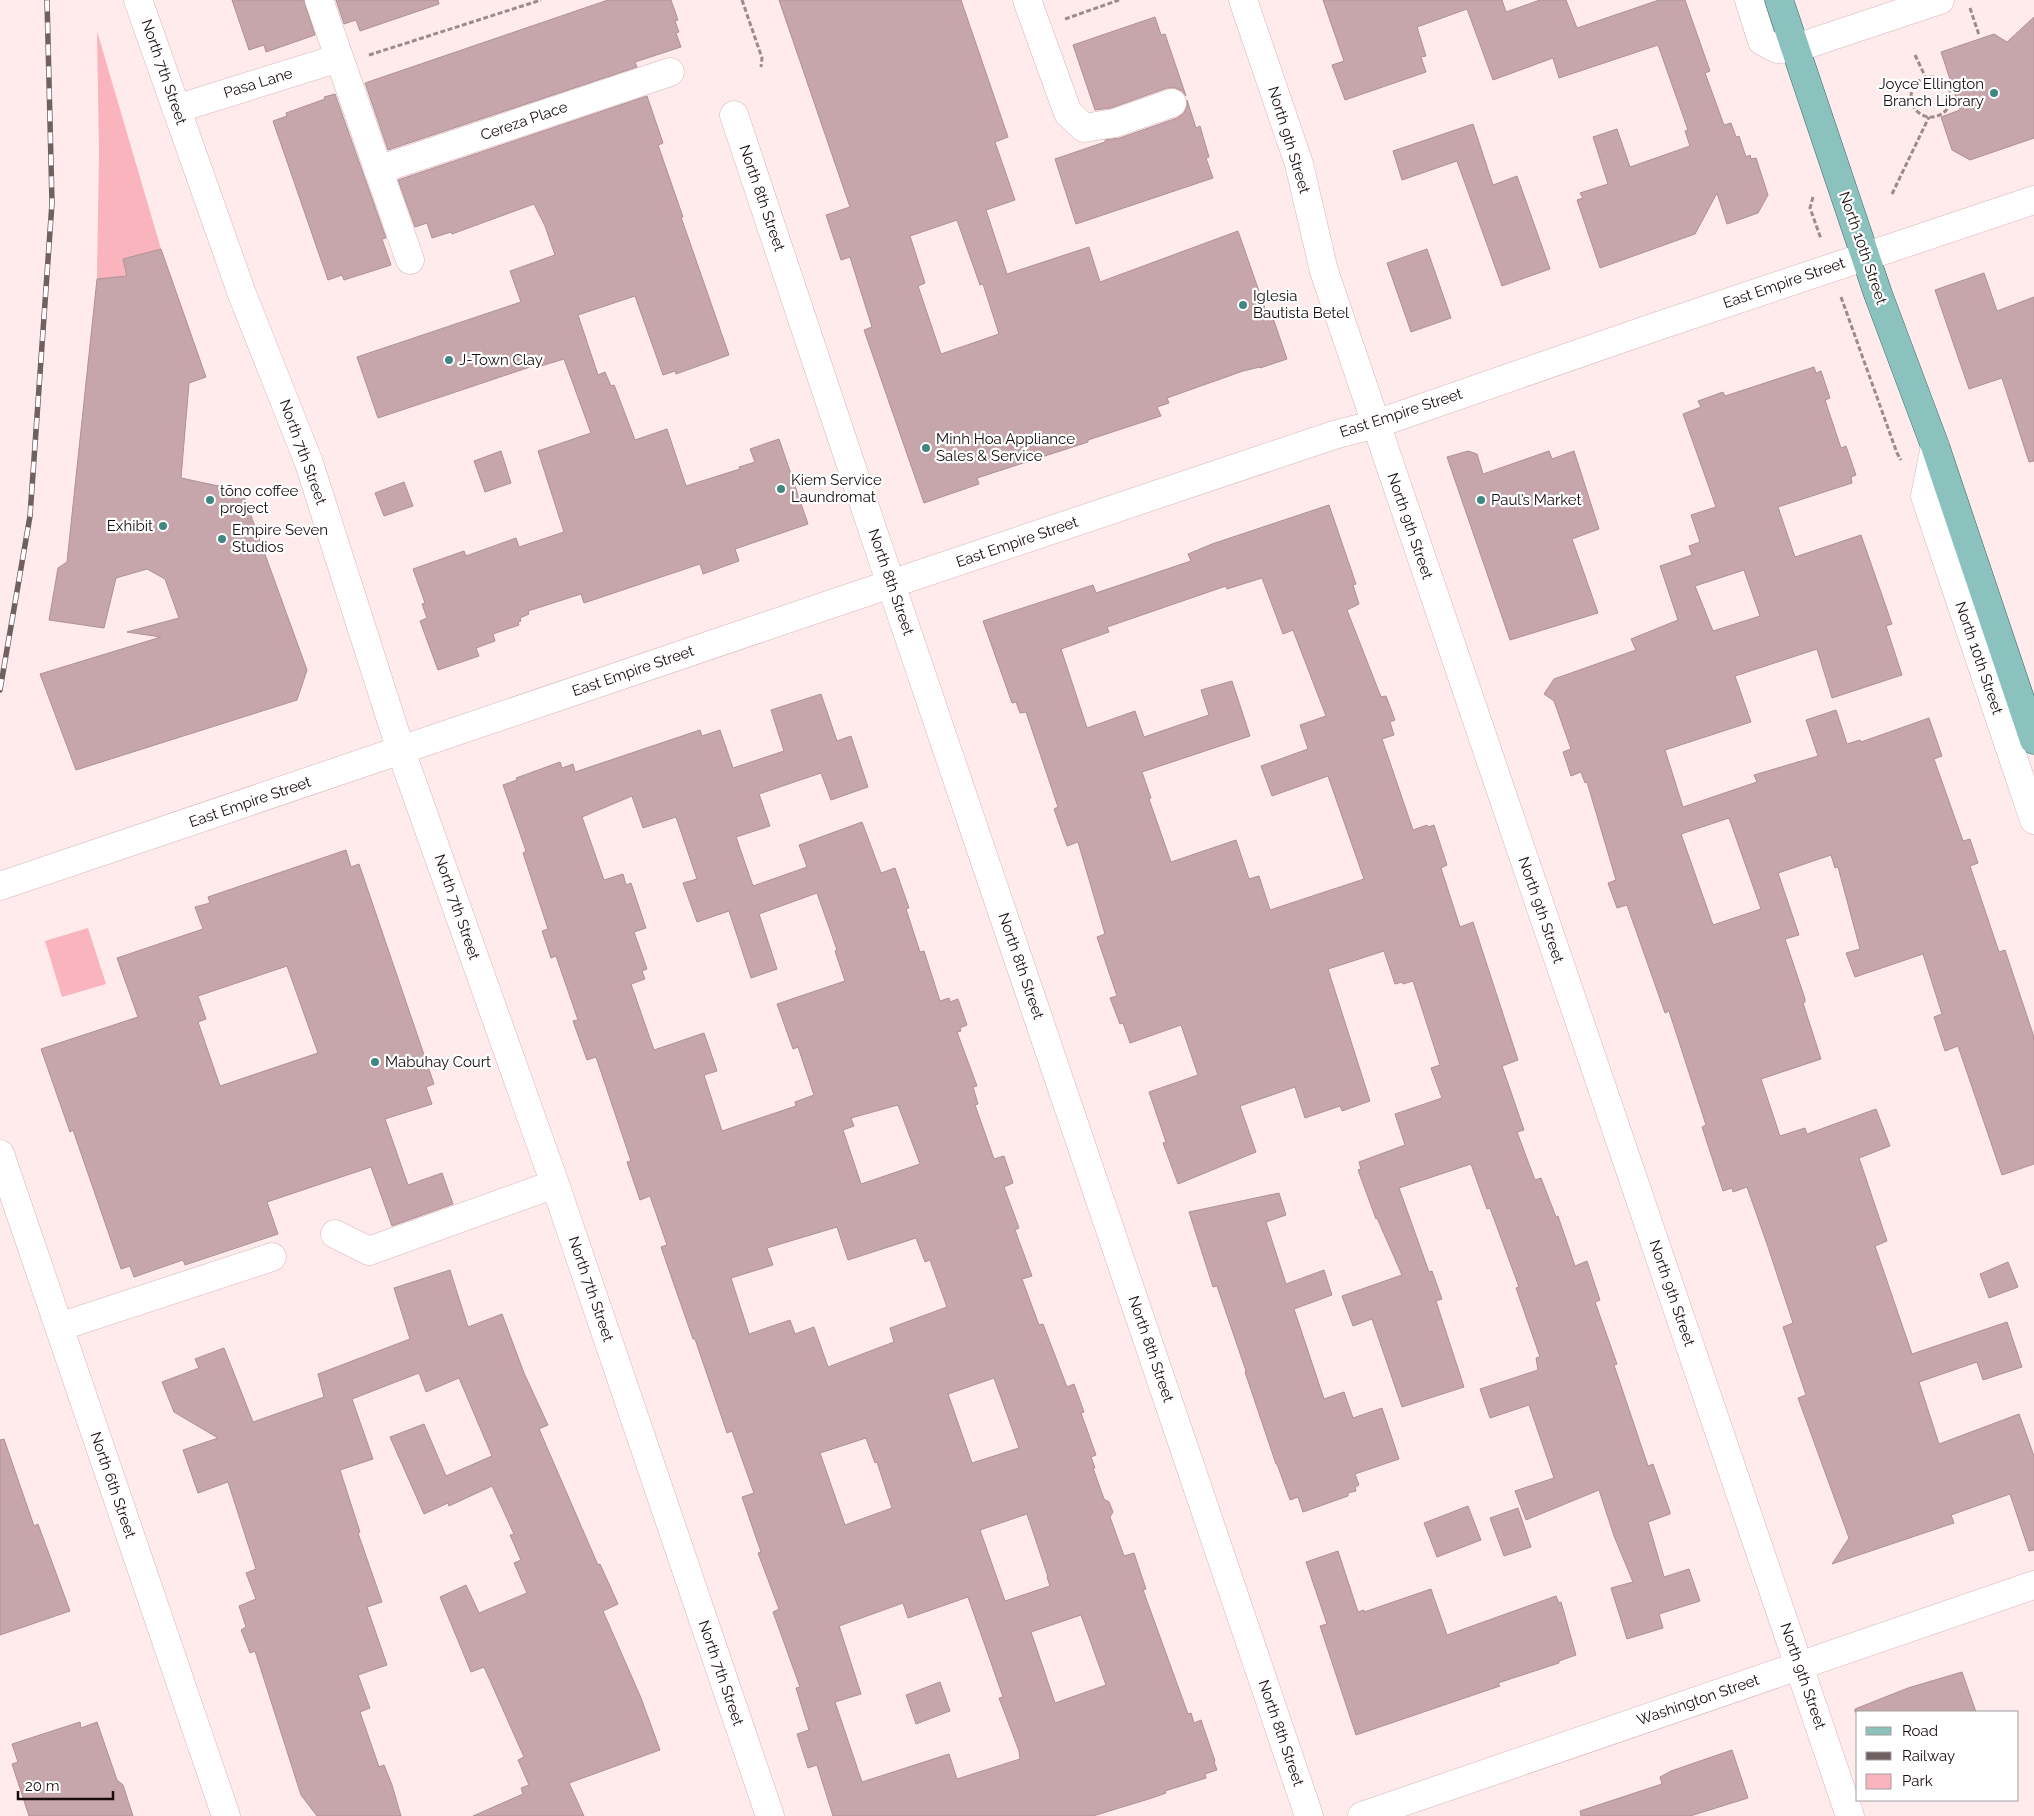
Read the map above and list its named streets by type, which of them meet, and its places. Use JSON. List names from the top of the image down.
{
  "streets": {
    "main road": ["North 10th Street"],
    "street": [
      "North 7th Street",
      "Pasa Lane",
      "Cereza Place",
      "North 9th Street",
      "North 8th Street",
      "East Empire Street",
      "North 6th Street",
      "Washington Street"
    ]
  },
  "crossings": [
    ["North 7th Street", "Pasa Lane"],
    ["North 7th Street", "East Empire Street"],
    ["North 9th Street", "East Empire Street"],
    ["North 9th Street", "Washington Street"],
    ["North 8th Street", "East Empire Street"],
    ["North 10th Street", "East Empire Street"]
  ],
  "places": [
    "Joyce Ellington Branch Library",
    "Iglesia Bautista Betel",
    "J-Town Clay",
    "Minh Hoa Appliance Sales & Service",
    "Kiem Service Laundromat",
    "tōno coffee project",
    "Paul’s Market",
    "Exhibit",
    "Empire Seven Studios",
    "Mabuhay Court"
  ],
  "legend": ["Road", "Railway", "Park"],
  "scale_bar": "20 m"
}
